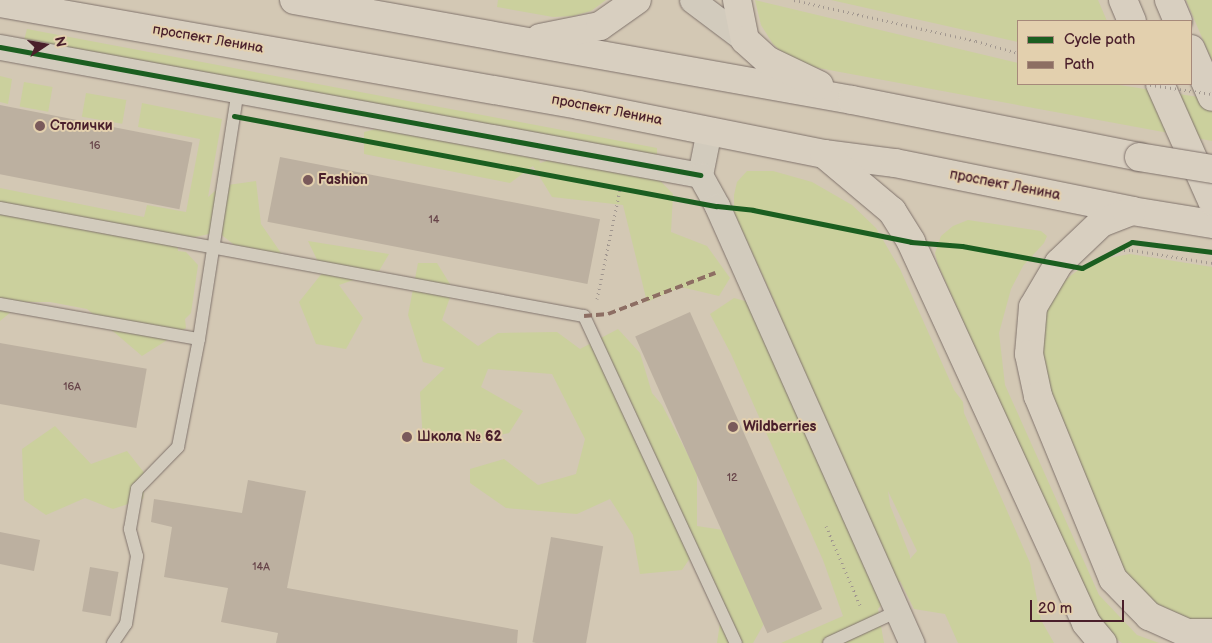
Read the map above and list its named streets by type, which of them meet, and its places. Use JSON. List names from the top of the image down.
{
  "streets": {
    "main road": ["проспект Ленина"]
  },
  "places": [
    "Столички",
    "Fashion",
    "Wildberries",
    "Школа № 62"
  ],
  "house_numbers": [
    "16",
    "14",
    "16А",
    "12",
    "14А"
  ],
  "legend": ["Cycle path", "Path"],
  "scale_bar": "20 m",
  "north": "right"
}
